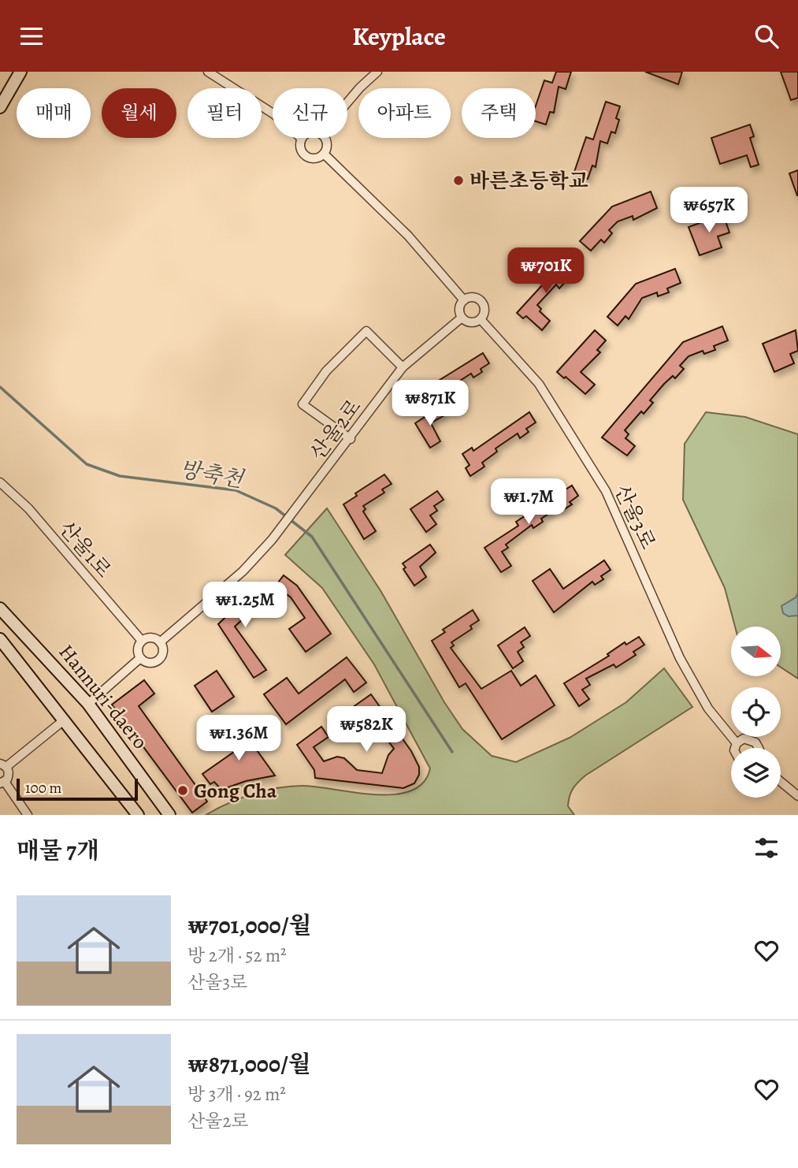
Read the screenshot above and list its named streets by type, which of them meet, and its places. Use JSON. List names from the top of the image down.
{
  "streets": {
    "street": [
      "산울2로",
      "산울3로",
      "산울1로",
      "Hannuri-daero"
    ]
  },
  "crossings": [
    ["산울2로", "산울3로"],
    ["산울2로", "산울1로"]
  ],
  "water": ["방축천"],
  "places": ["바른초등학교", "Gong Cha"],
  "scale_bar": "100 m",
  "north": "right",
  "page": {
    "header": "Keyplace",
    "chip": [
      "매매",
      "월세",
      "필터",
      "신규",
      "아파트",
      "주택"
    ],
    "price": [
      "₩657K",
      "₩701K",
      "₩871K",
      "₩1.7M",
      "₩1.25M",
      "₩582K",
      "₩1.36M"
    ],
    "scale": "100 m",
    "heading": "매물 7개",
    "list": [
      {
        "name": "₩701,000/월",
        "note": "방 2개 · 52 m² · 산울3로"
      },
      {
        "name": "₩871,000/월",
        "note": "방 3개 · 92 m² · 산울2로"
      }
    ]
  }
}
